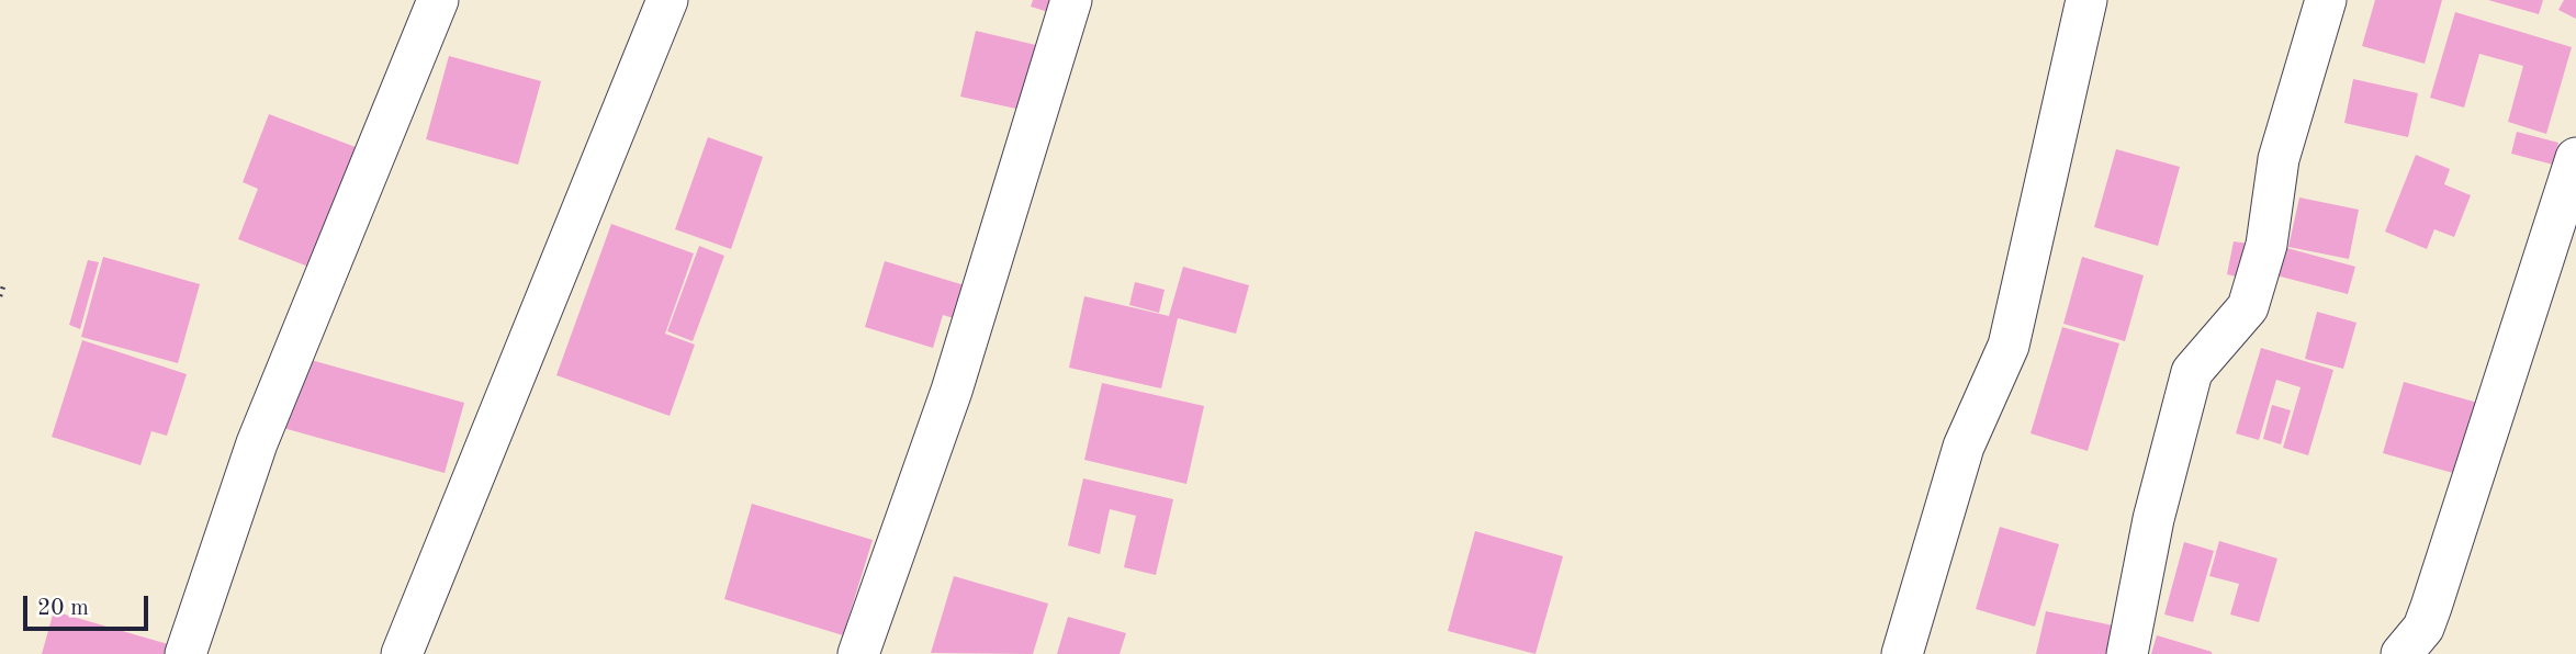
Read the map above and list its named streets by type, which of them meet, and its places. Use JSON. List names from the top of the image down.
{
  "scale_bar": "20 m"
}
